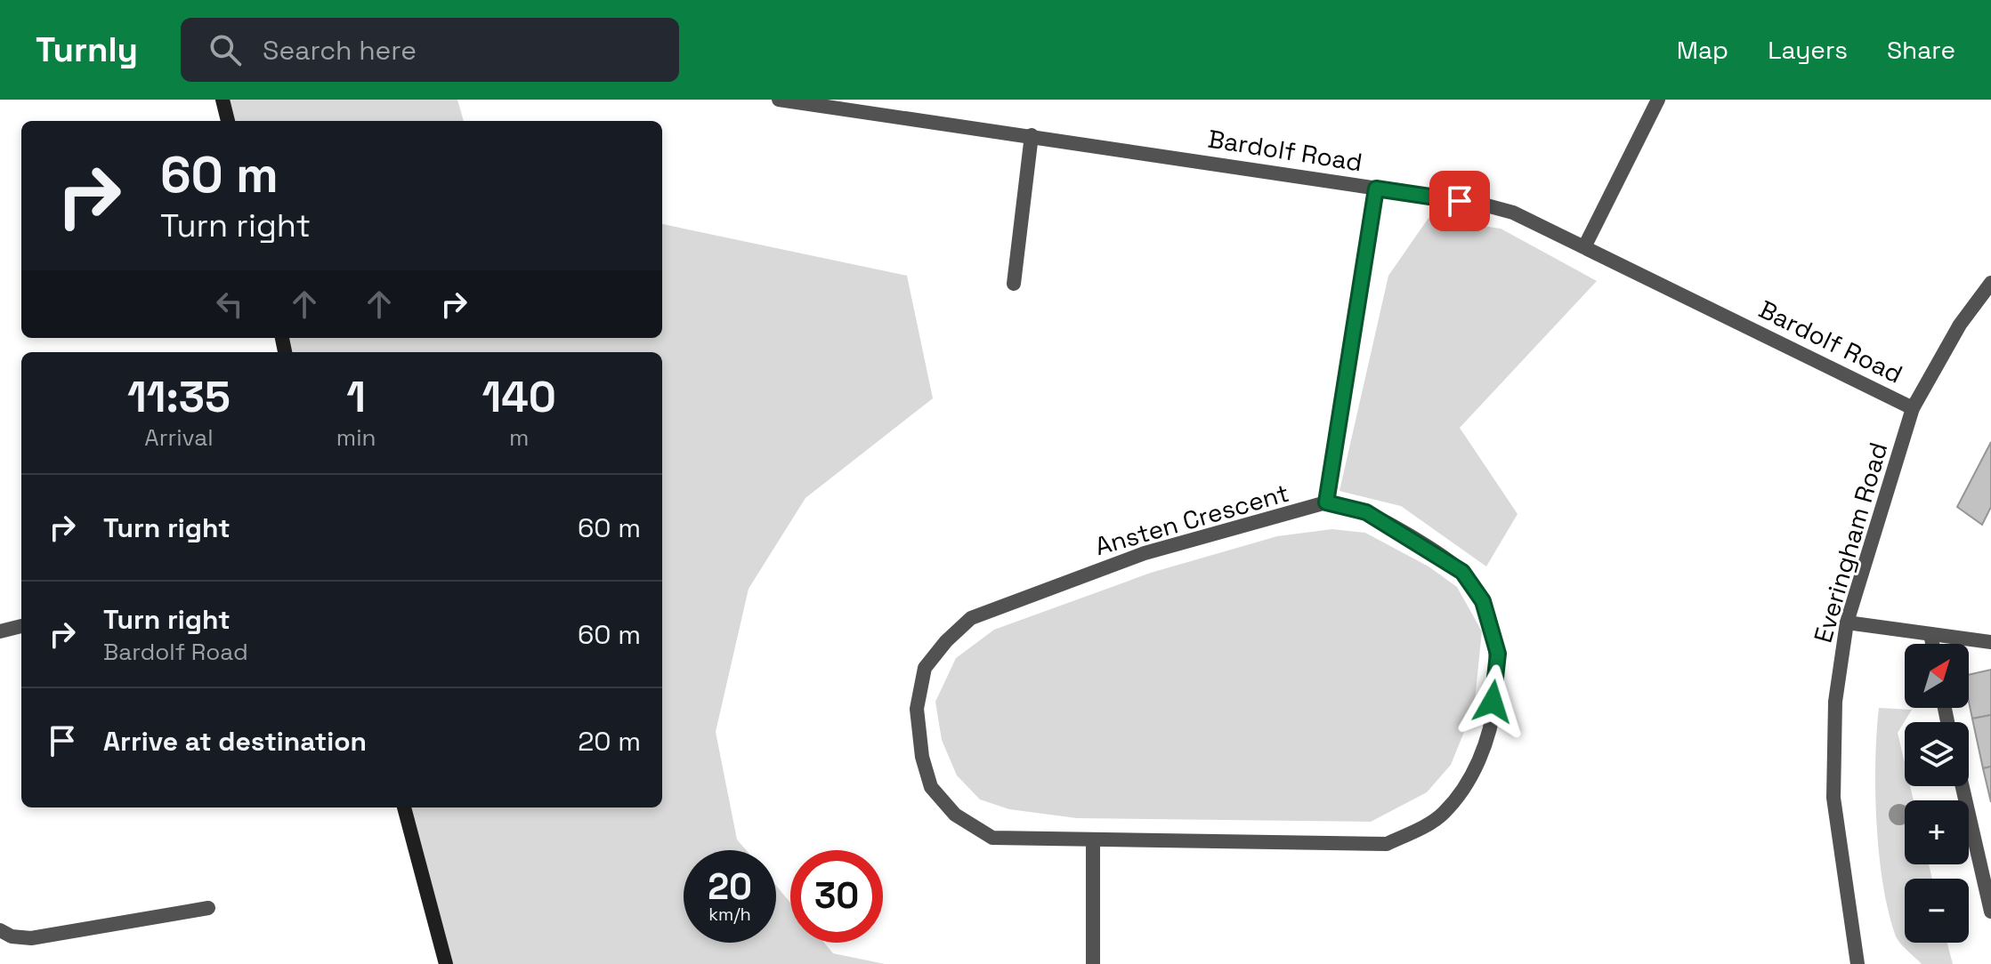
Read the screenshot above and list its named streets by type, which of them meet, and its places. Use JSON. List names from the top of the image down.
{
  "streets": {
    "street": ["Bardolf Road", "Ansten Crescent", "Everingham Road"]
  },
  "crossings": [
    ["Bardolf Road", "Everingham Road"]
  ],
  "north": "top right",
  "page": {
    "header": "Turnly",
    "search": "Search here",
    "nav": ["Map", "Layers", "Share"],
    "turn": ["60 m", "Turn right"],
    "eta": [
      "11:35",
      "Arrival",
      "1",
      "min",
      "140",
      "m"
    ],
    "list": [
      {
        "name": "Turn right",
        "value": "60 m"
      },
      {
        "name": "Turn right",
        "note": "Bardolf Road",
        "value": "60 m"
      },
      {
        "name": "Arrive at destination",
        "value": "20 m"
      }
    ],
    "map_buttons": ["+", "−"],
    "speed": "20 km/h",
    "limit": "30"
  }
}
